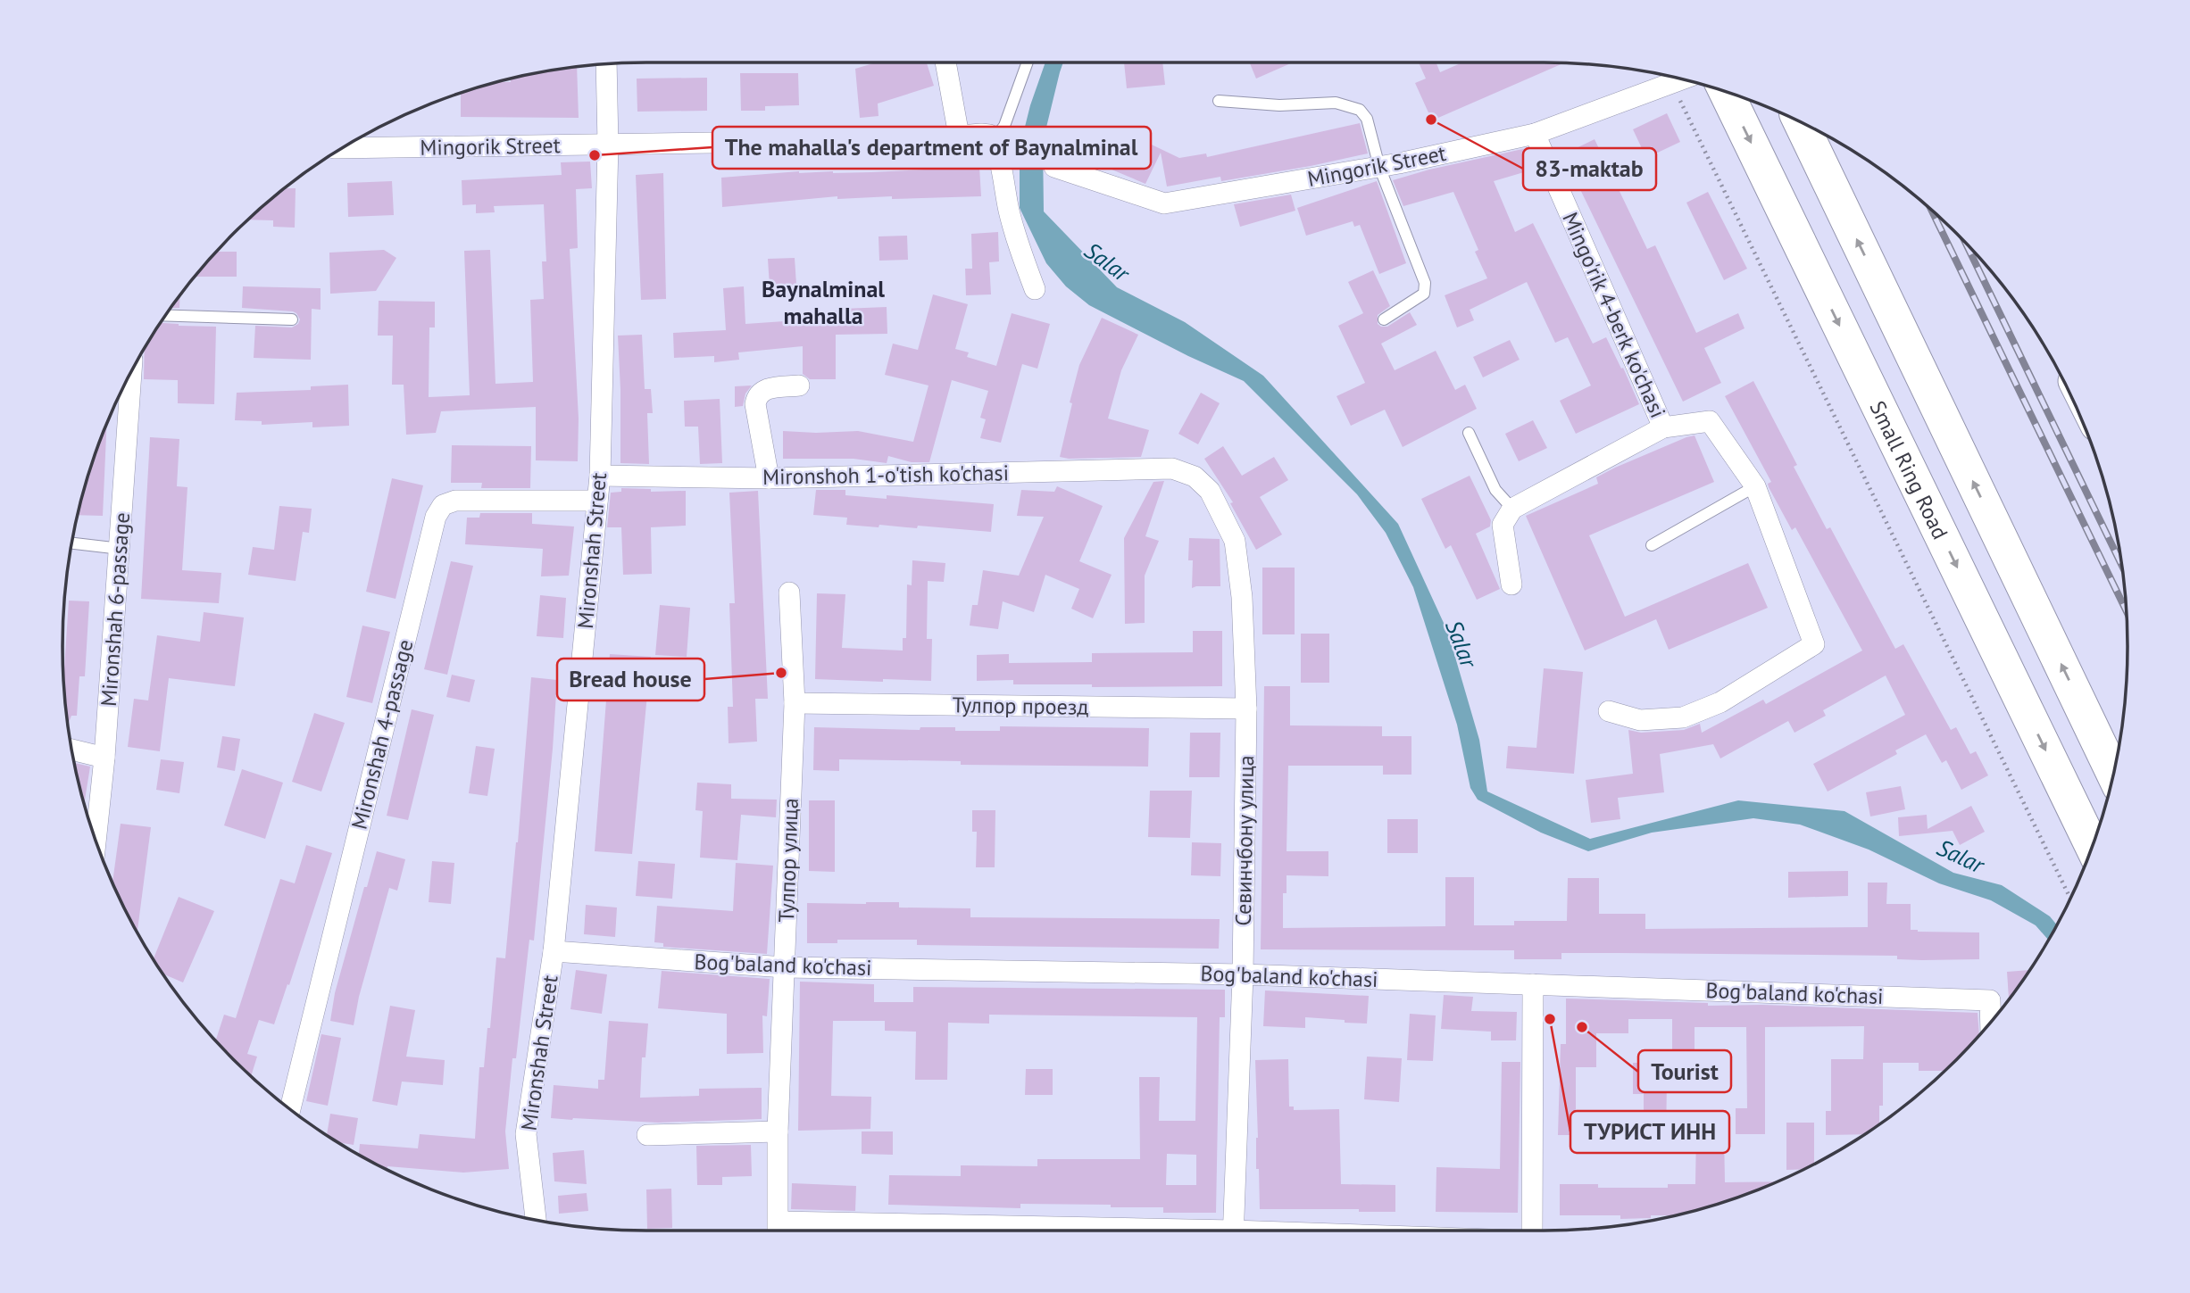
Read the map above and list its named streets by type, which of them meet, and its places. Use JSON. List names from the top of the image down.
{
  "streets": {
    "highway": ["Small Ring Road"],
    "street": [
      "Mingorik Street",
      "Mingo'rik 4-berk ko'chasi",
      "Mironshoh 1-o'tish ko'chasi",
      "Mironshah Street",
      "Mironshah 6-passage",
      "Тулпор проезд",
      "Mironshah 4-passage",
      "Севинчбону улица",
      "Тулпор улица",
      "Bog'baland ko'chasi"
    ]
  },
  "crossings": [
    ["Mingorik Street", "Mingo'rik 4-berk ko'chasi"],
    ["Mingorik Street", "Mironshah Street"],
    ["Mironshoh 1-o'tish ko'chasi", "Mironshah Street"],
    ["Mironshoh 1-o'tish ko'chasi", "Севинчбону улица"],
    ["Mironshah Street", "Mironshah 4-passage"],
    ["Mironshah Street", "Bog'baland ko'chasi"],
    ["Тулпор проезд", "Севинчбону улица"],
    ["Тулпор проезд", "Тулпор улица"],
    ["Севинчбону улица", "Bog'baland ko'chasi"],
    ["Тулпор улица", "Bog'baland ko'chasi"]
  ],
  "districts": ["Baynalminal mahalla"],
  "water": ["Salar"],
  "places": [
    "83-maktab",
    "The mahalla's department of Baynalminal",
    "Bread house",
    "ТУРИСТ ИНН",
    "Tourist"
  ]
}
